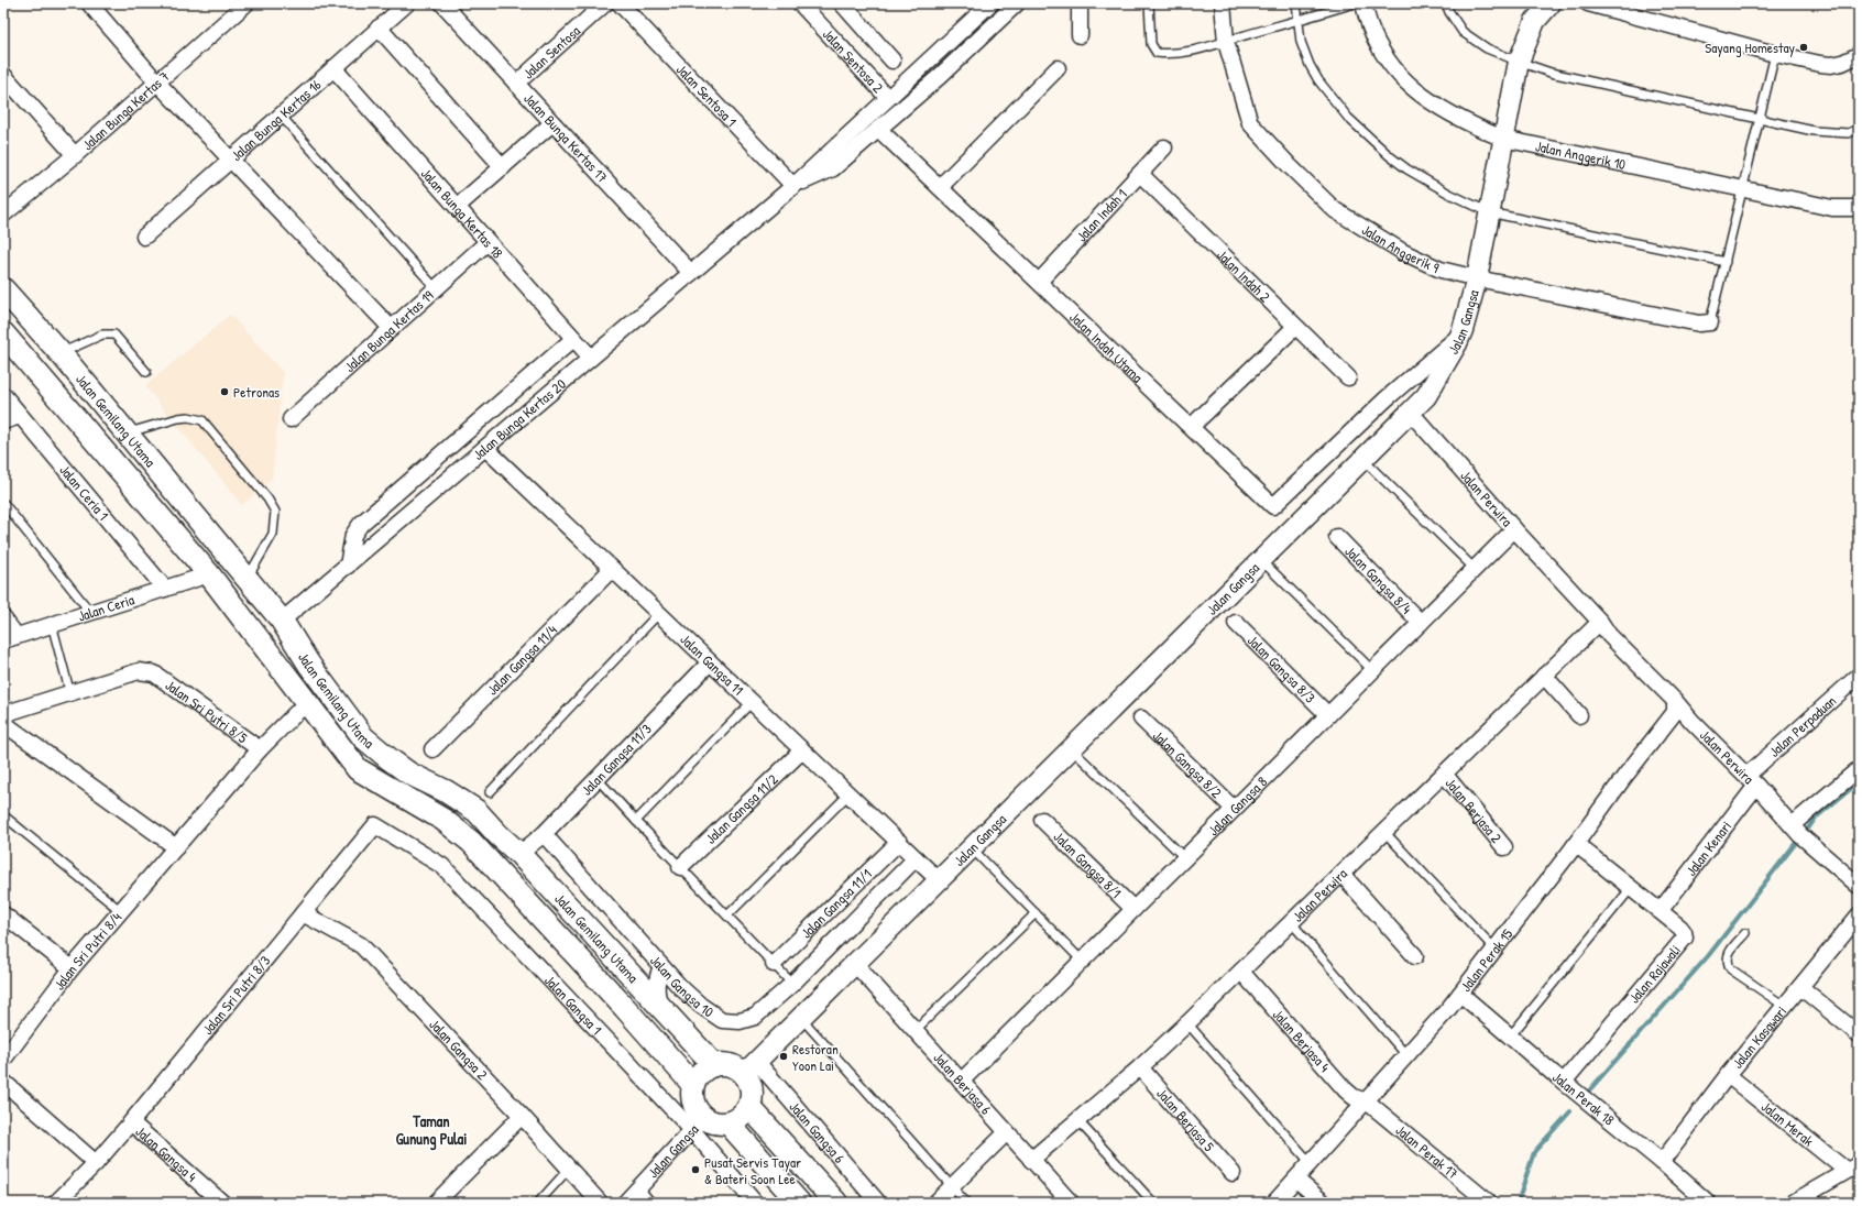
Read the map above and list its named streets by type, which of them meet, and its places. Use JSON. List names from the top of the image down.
{
  "streets": {
    "main road": ["Jalan Gemilang Utama"],
    "street": [
      "Jalan Sentosa",
      "Jalan Sentosa 2",
      "Jalan Sentosa 1",
      "Jalan Bunga Kertas 7",
      "Jalan Bunga Kertas 16",
      "Jalan Bunga Kertas 17",
      "Jalan Anggerik 10",
      "Jalan Bunga Kertas 18",
      "Jalan Indah 1",
      "Jalan Anggerik 9",
      "Jalan Indah 2",
      "Jalan Gangsa",
      "Jalan Bunga Kertas 19",
      "Jalan Indah Utama",
      "Jalan Bunga Kertas 20",
      "Jalan Ceria 1",
      "Jalan Perwira",
      "Jalan Gangsa 8/4",
      "Jalan Ceria",
      "Jalan Gangsa 11/4",
      "Jalan Gangsa 11",
      "Jalan Gangsa 8/3",
      "Jalan Sri Putri 8/5",
      "Jalan Perpaduan",
      "Jalan Gangsa 11/3",
      "Jalan Gangsa 8/2",
      "Jalan Gangsa 8",
      "Jalan Gangsa 11/2",
      "Jalan Berjasa 2",
      "Jalan Kenari",
      "Jalan Gangsa 8/1",
      "Jalan Gangsa 11/1",
      "Jalan Sri Putri 8/4",
      "Jalan Perak 15",
      "Jalan Rajawali",
      "Jalan Gangsa 10",
      "Jalan Sri Putri 8/3",
      "Jalan Gangsa 1",
      "Jalan Kasawari",
      "Jalan Berjasa 4",
      "Jalan Gangsa 2",
      "Jalan Berjasa 6",
      "Jalan Perak 18",
      "Jalan Berjasa 5",
      "Jalan Merak",
      "Jalan Gangsa 6",
      "Jalan Perak 17",
      "Jalan Gangsa 4"
    ]
  },
  "crossings": [
    ["Jalan Sentosa", "Jalan Bunga Kertas 17"],
    ["Jalan Sentosa 1", "Jalan Bunga Kertas 20"],
    ["Jalan Bunga Kertas 16", "Jalan Bunga Kertas 18"],
    ["Jalan Bunga Kertas 17", "Jalan Bunga Kertas 20"],
    ["Jalan Anggerik 10", "Jalan Gangsa"],
    ["Jalan Bunga Kertas 18", "Jalan Bunga Kertas 19"],
    ["Jalan Bunga Kertas 18", "Jalan Bunga Kertas 20"],
    ["Jalan Indah 1", "Jalan Indah 2"],
    ["Jalan Indah 1", "Jalan Indah Utama"],
    ["Jalan Anggerik 9", "Jalan Gangsa"],
    ["Jalan Gangsa", "Jalan Indah Utama"],
    ["Jalan Gangsa", "Jalan Gemilang Utama"],
    ["Jalan Gangsa", "Jalan Perwira"],
    ["Jalan Gangsa", "Jalan Gangsa 11"],
    ["Jalan Gangsa", "Jalan Gangsa 1"],
    ["Jalan Gangsa", "Jalan Berjasa 6"],
    ["Jalan Gangsa", "Jalan Gangsa 6"],
    ["Jalan Bunga Kertas 20", "Jalan Gemilang Utama"],
    ["Jalan Bunga Kertas 20", "Jalan Gangsa 11"],
    ["Jalan Gemilang Utama", "Jalan Ceria"],
    ["Jalan Gemilang Utama", "Jalan Gangsa 11/3"],
    ["Jalan Gemilang Utama", "Jalan Sri Putri 8/4"],
    ["Jalan Gemilang Utama", "Jalan Gangsa 1"],
    ["Jalan Gemilang Utama", "Jalan Gangsa 6"],
    ["Jalan Ceria 1", "Jalan Ceria"],
    ["Jalan Perwira", "Jalan Perpaduan"],
    ["Jalan Perwira", "Jalan Gangsa 8"],
    ["Jalan Perwira", "Jalan Berjasa 2"],
    ["Jalan Perwira", "Jalan Kenari"],
    ["Jalan Perwira", "Jalan Perak 15"],
    ["Jalan Perwira", "Jalan Berjasa 4"],
    ["Jalan Perwira", "Jalan Berjasa 6"],
    ["Jalan Perwira", "Jalan Berjasa 5"],
    ["Jalan Gangsa 8/4", "Jalan Gangsa 8"],
    ["Jalan Gangsa 11/4", "Jalan Gangsa 11"],
    ["Jalan Gangsa 11", "Jalan Gangsa 11/3"],
    ["Jalan Gangsa 11", "Jalan Gangsa 11/2"],
    ["Jalan Gangsa 11", "Jalan Gangsa 11/1"],
    ["Jalan Gangsa 11", "Jalan Gangsa 10"],
    ["Jalan Gangsa 8/3", "Jalan Gangsa 8"],
    ["Jalan Sri Putri 8/5", "Jalan Sri Putri 8/4"],
    ["Jalan Perpaduan", "Jalan Kenari"],
    ["Jalan Gangsa 11/3", "Jalan Gangsa 10"],
    ["Jalan Gangsa 8/2", "Jalan Gangsa 8"],
    ["Jalan Gangsa 8", "Jalan Gangsa 8/1"],
    ["Jalan Gangsa 8", "Jalan Berjasa 6"],
    ["Jalan Kenari", "Jalan Rajawali"],
    ["Jalan Perak 15", "Jalan Rajawali"],
    ["Jalan Perak 15", "Jalan Berjasa 4"],
    ["Jalan Perak 15", "Jalan Perak 18"],
    ["Jalan Perak 15", "Jalan Perak 17"],
    ["Jalan Rajawali", "Jalan Perak 18"],
    ["Jalan Sri Putri 8/3", "Jalan Gangsa 1"],
    ["Jalan Sri Putri 8/3", "Jalan Gangsa 2"],
    ["Jalan Sri Putri 8/3", "Jalan Gangsa 4"],
    ["Jalan Gangsa 1", "Jalan Gangsa 6"],
    ["Jalan Kasawari", "Jalan Perak 18"],
    ["Jalan Kasawari", "Jalan Merak"],
    ["Jalan Berjasa 4", "Jalan Perak 17"]
  ],
  "districts": ["Taman Gunung Pulai"],
  "places": [
    "Sayang Homestay",
    "Petronas",
    "Restoran Yoon Lai",
    "Pusat Servis Tayar & Bateri Soon Lee"
  ]
}
